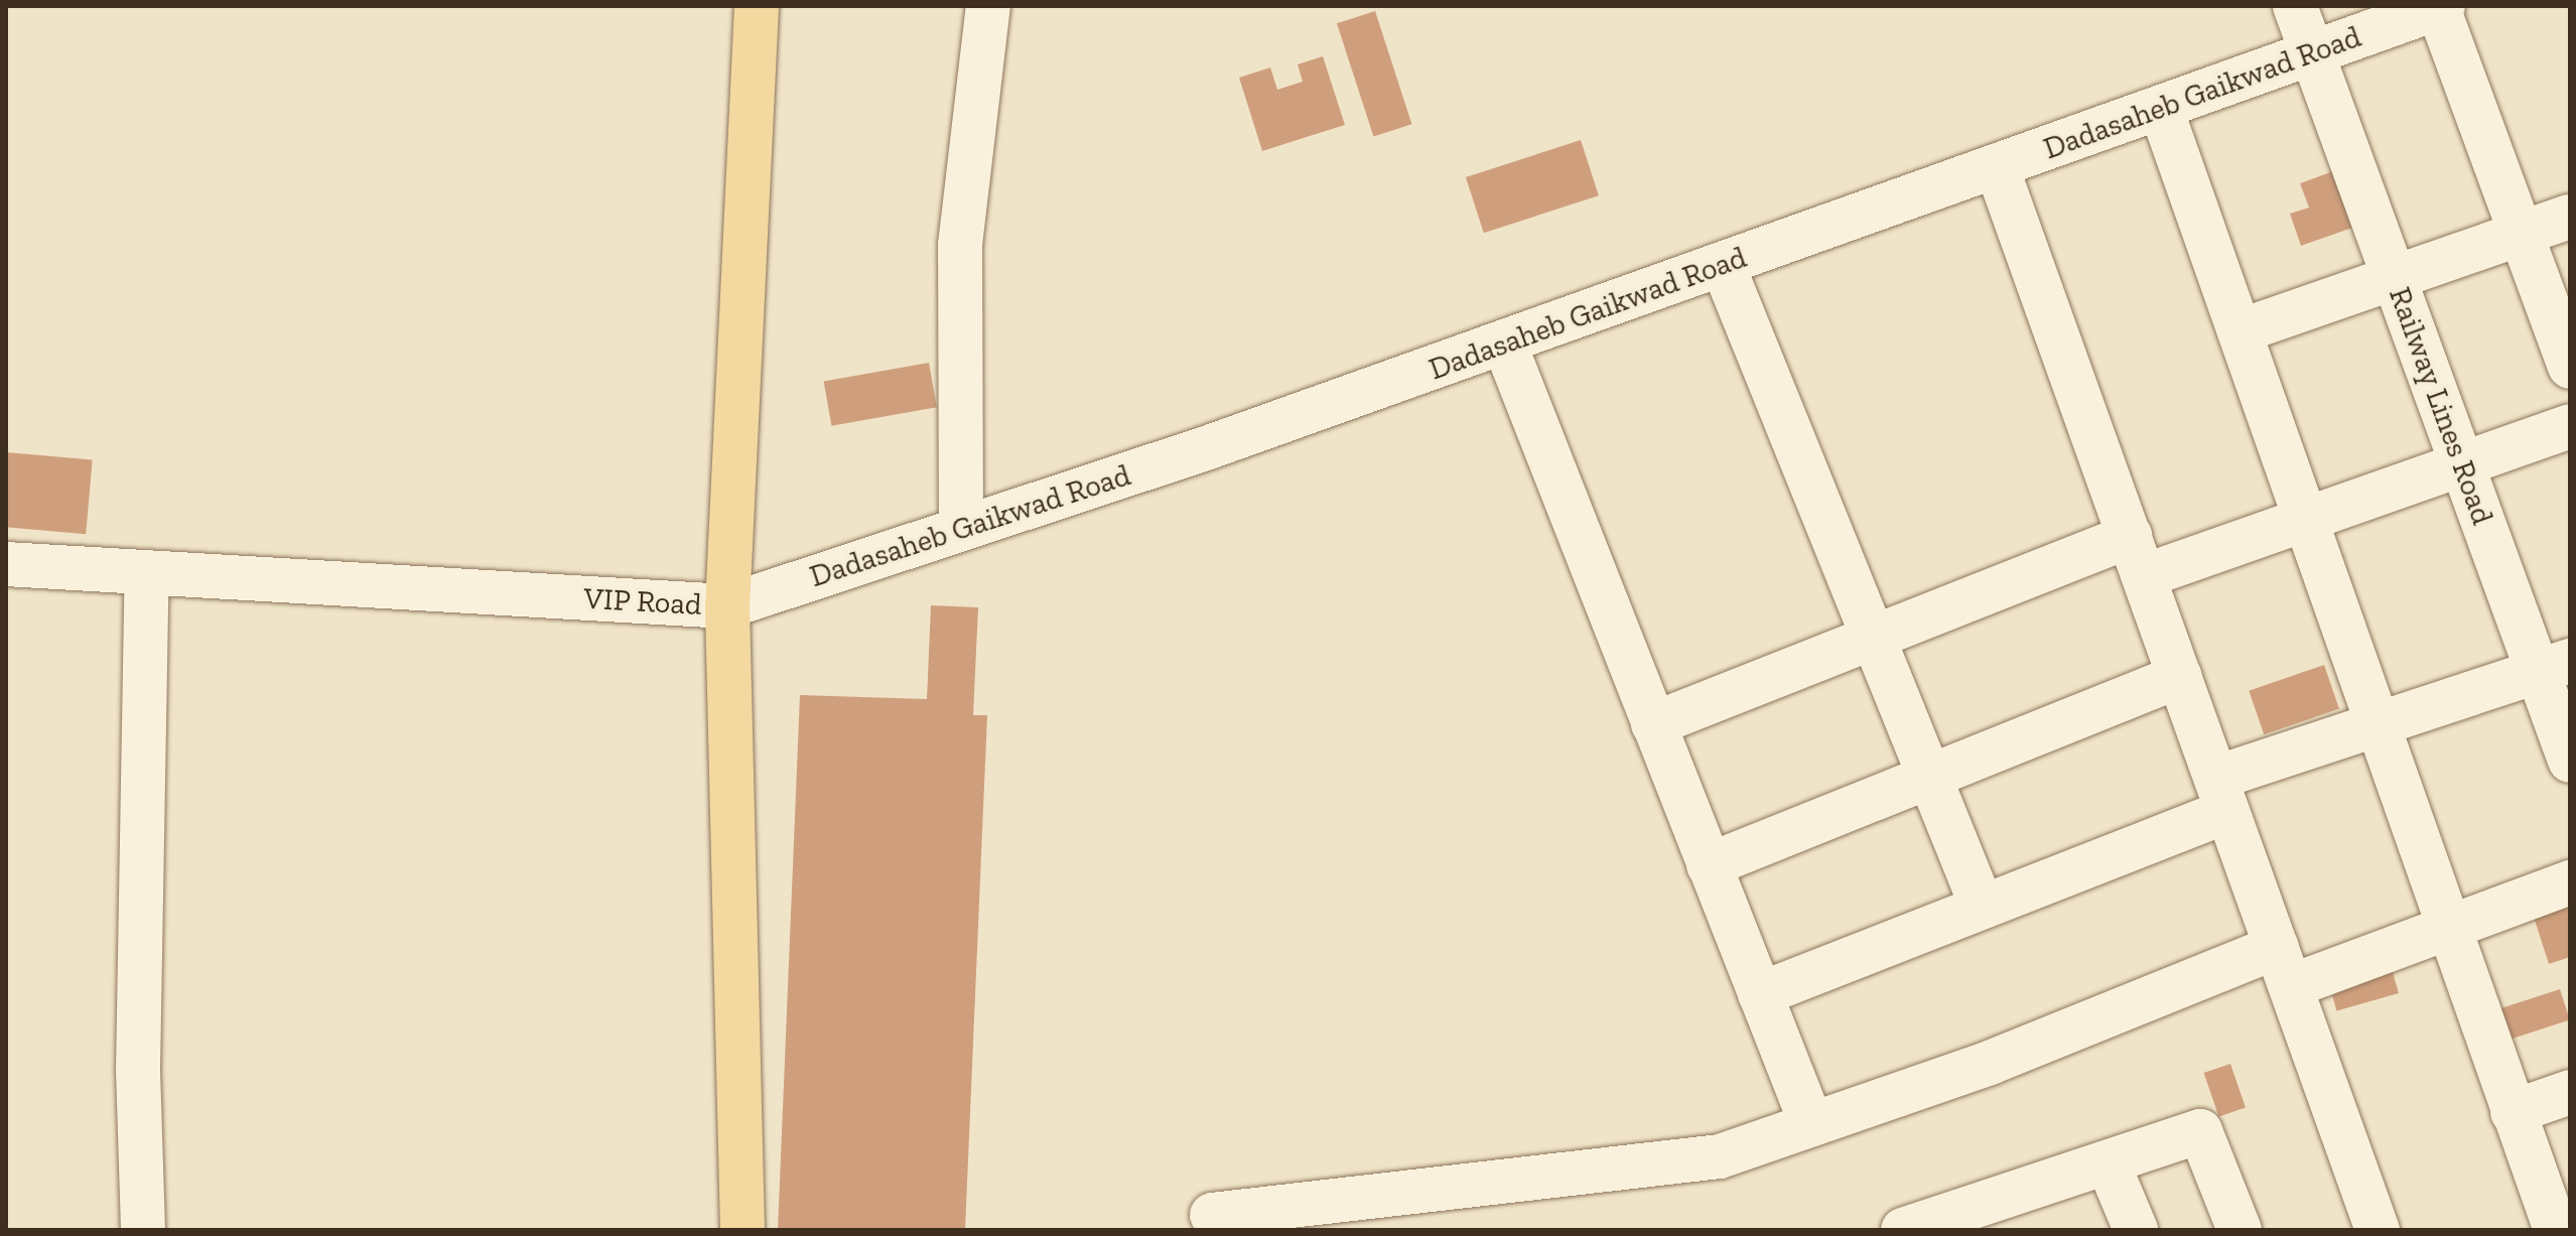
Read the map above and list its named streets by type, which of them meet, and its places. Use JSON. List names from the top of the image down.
{
  "streets": {
    "main road": ["VIP Road"],
    "street": ["Dadasaheb Gaikwad Road", "Railway Lines Road"]
  },
  "crossings": [
    ["Dadasaheb Gaikwad Road", "Railway Lines Road"],
    ["Dadasaheb Gaikwad Road", "VIP Road"]
  ]
}
